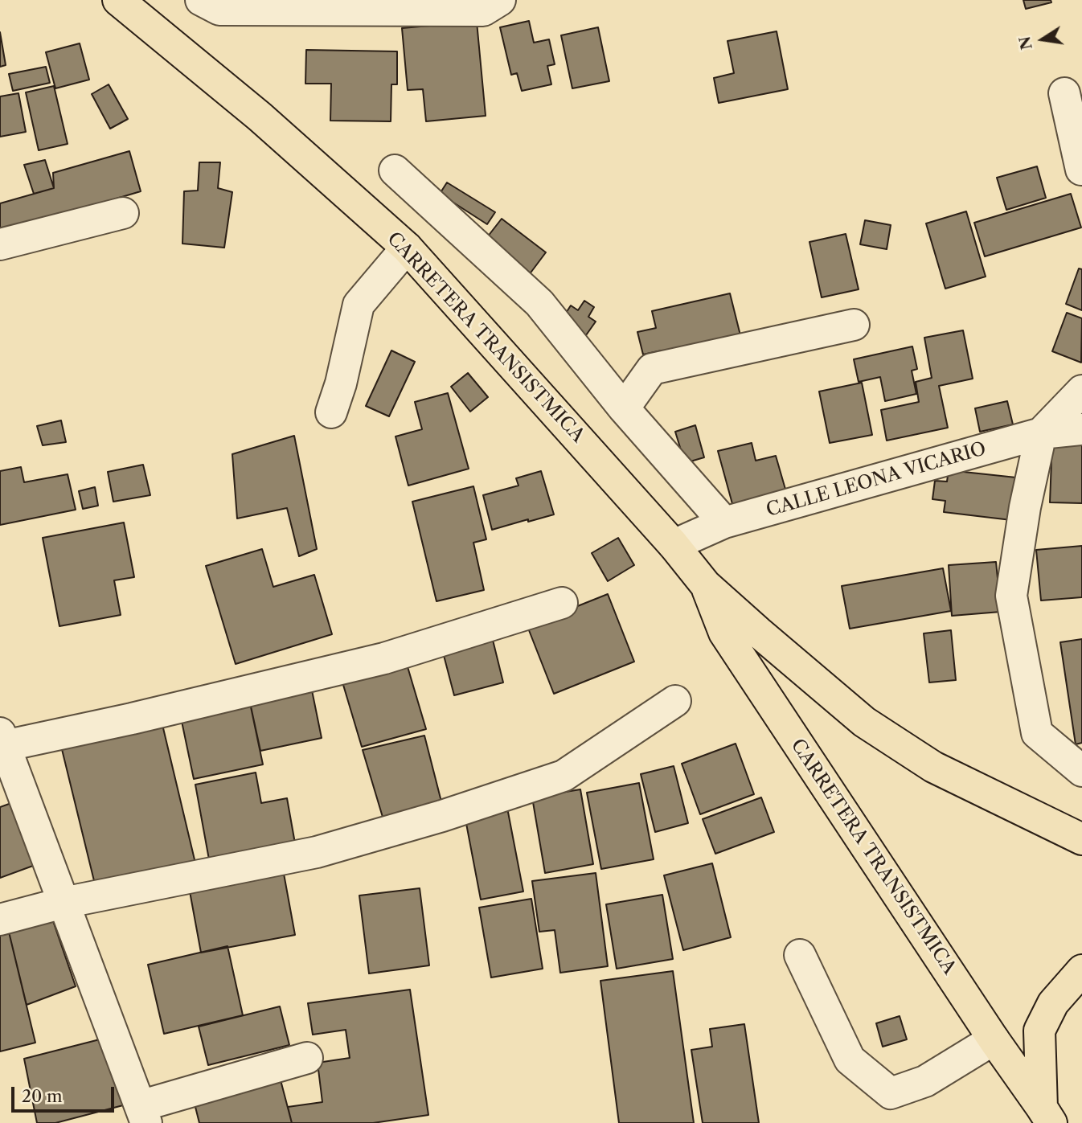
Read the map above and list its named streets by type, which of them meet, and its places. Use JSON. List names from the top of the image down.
{
  "streets": {
    "main road": ["CARRETERA TRANSISTMICA"],
    "street": ["CALLE LEONA VICARIO"]
  },
  "crossings": [
    ["CARRETERA TRANSISTMICA", "CALLE LEONA VICARIO"]
  ],
  "scale_bar": "20 m",
  "north": "left"
}
